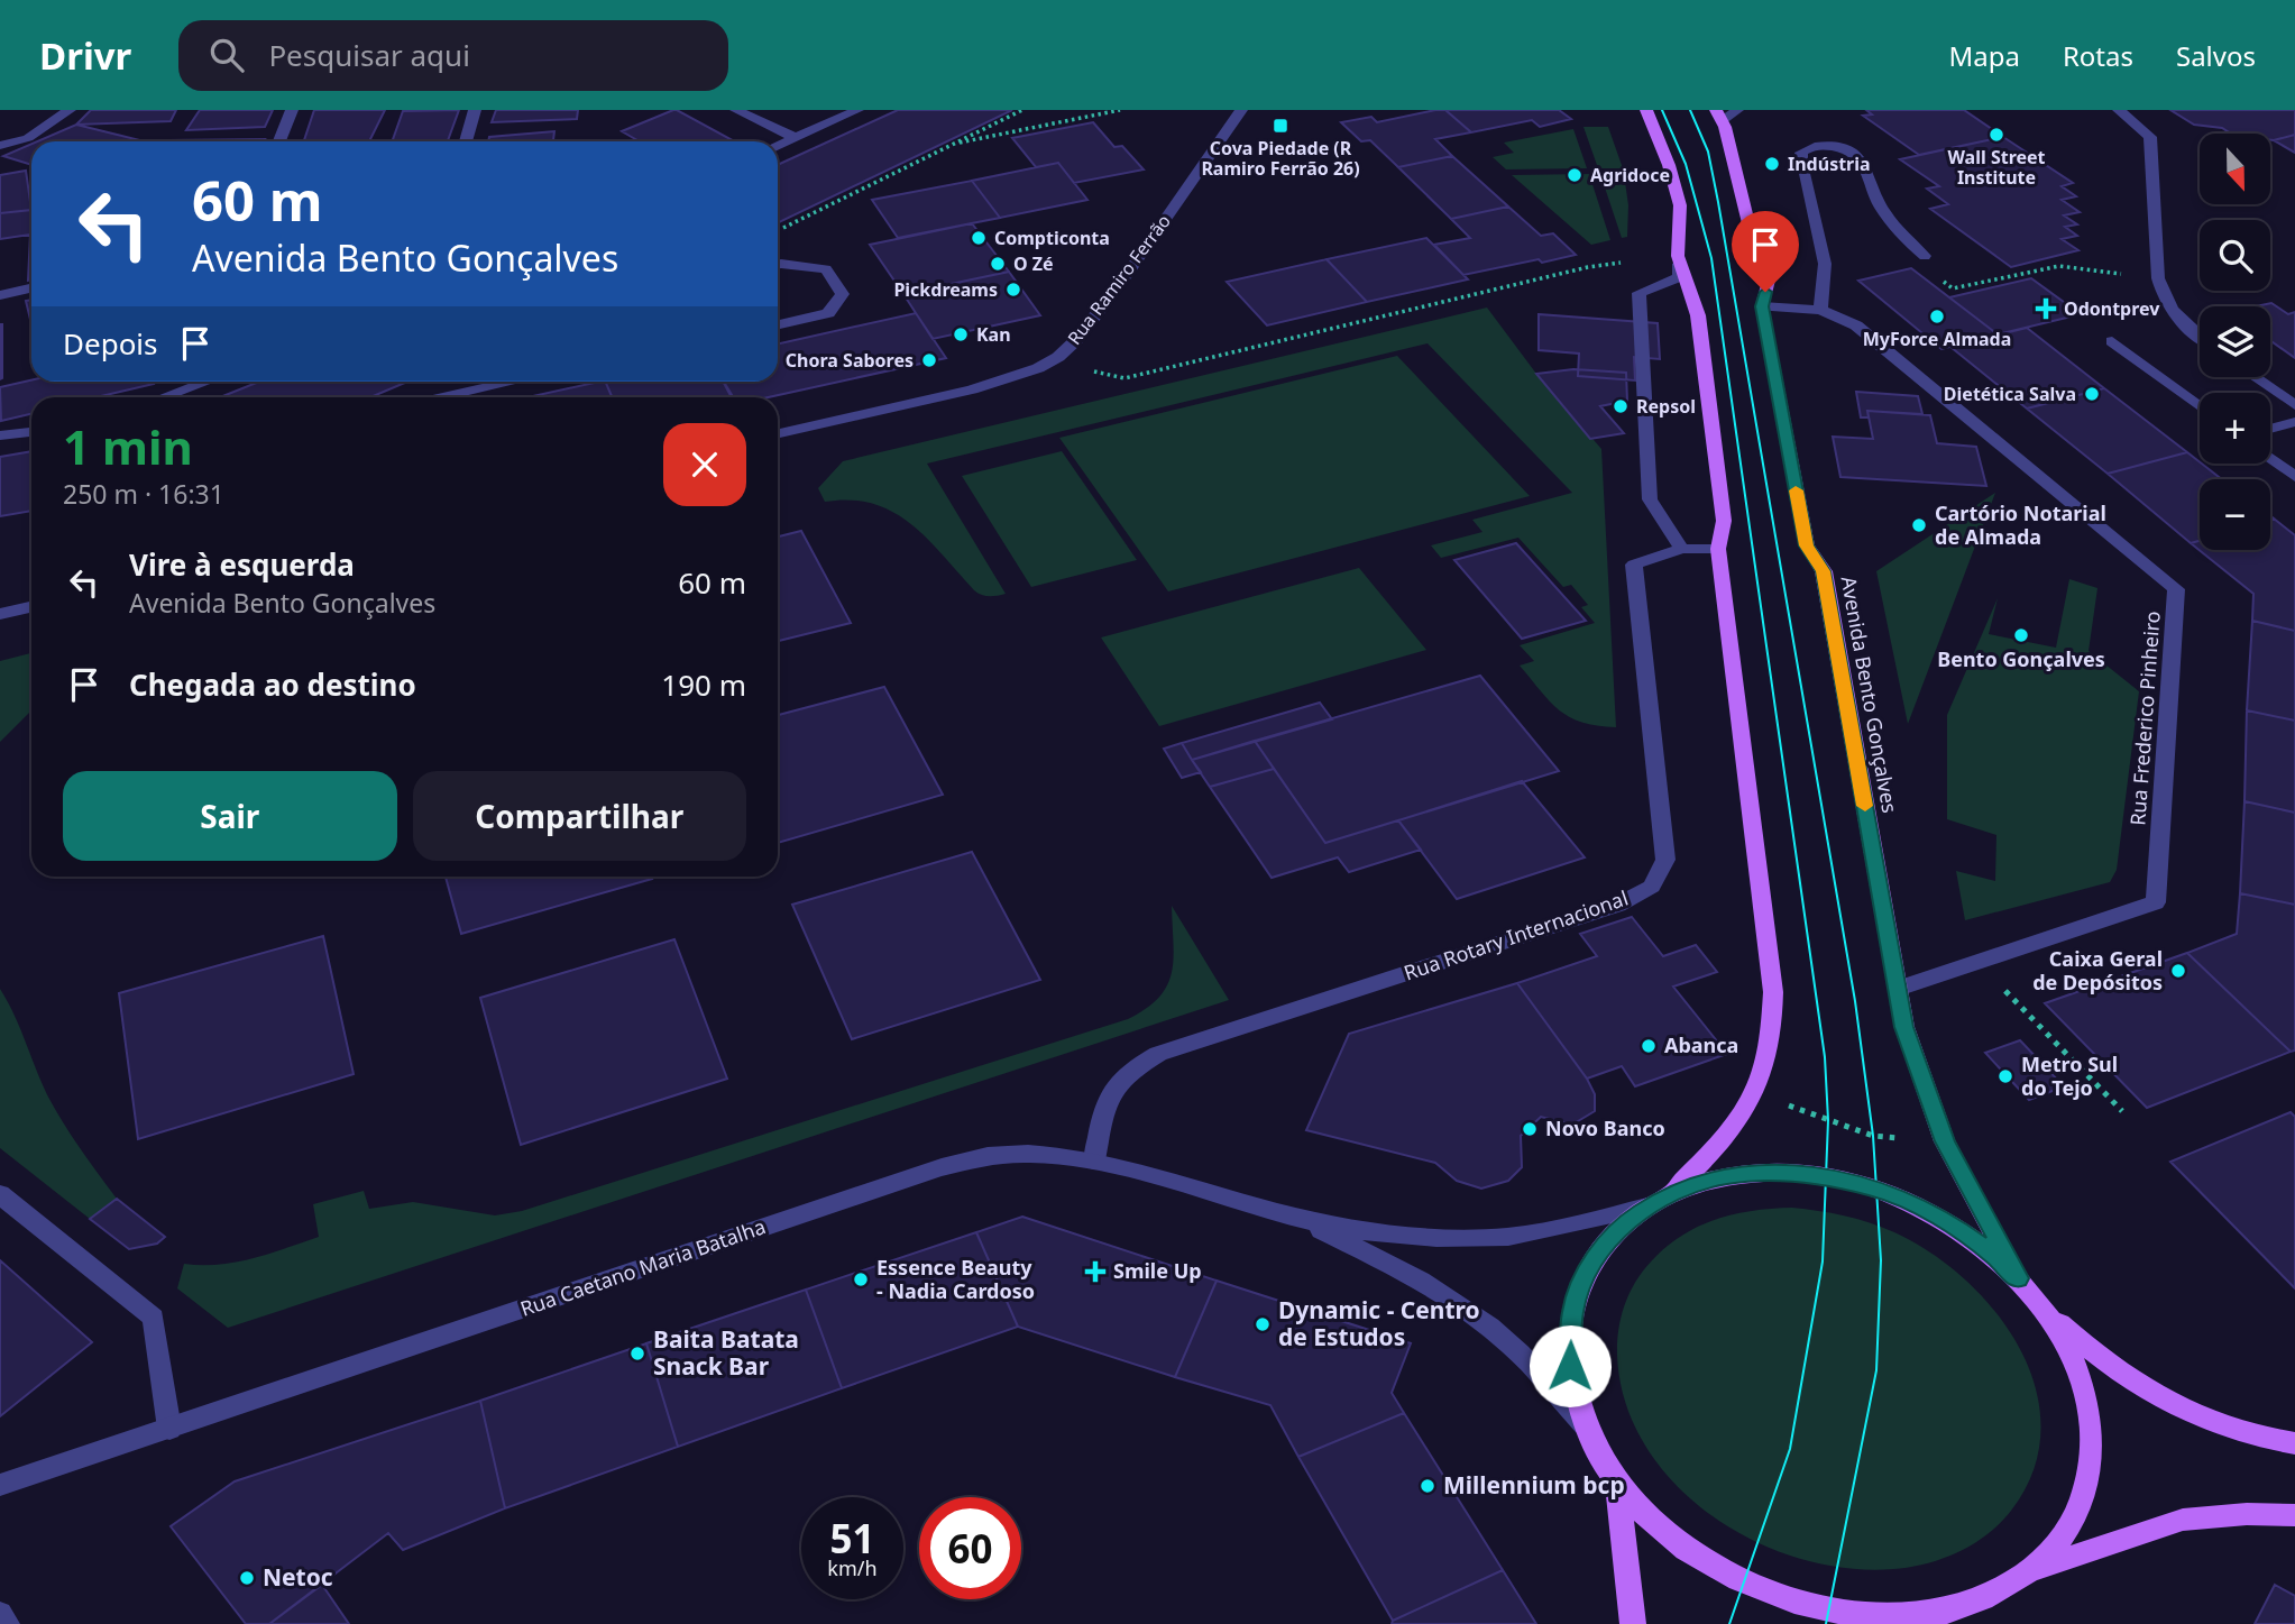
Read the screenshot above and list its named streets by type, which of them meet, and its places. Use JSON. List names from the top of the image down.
{
  "streets": {
    "main road": ["Avenida Bento Gonçalves"],
    "street": [
      "Rua Ramiro Ferrão",
      "Rua Frederico Pinheiro",
      "Rua Rotary Internacional",
      "Rua Caetano Maria Batalha"
    ]
  },
  "crossings": [
    ["Avenida Bento Gonçalves", "Rua Frederico Pinheiro"],
    ["Rua Rotary Internacional", "Rua Caetano Maria Batalha"]
  ],
  "places": {
    "transit": ["Cova Piedade (R Ramiro Ferrão 26)"],
    "other": [
      "Wall Street Institute",
      "Indústria",
      "Agridoce",
      "Compticonta",
      "O Zé",
      "Pickdreams",
      "MyForce Almada",
      "Kan",
      "Chora Sabores",
      "Dietética Salva",
      "Repsol",
      "Cartório Notarial de Almada",
      "Bento Gonçalves",
      "Caixa Geral de Depósitos",
      "Abanca",
      "Metro Sul do Tejo",
      "Novo Banco",
      "Essence Beauty - Nadia Cardoso",
      "Dynamic - Centro de Estudos",
      "Baita Batata Snack Bar",
      "Millennium bcp",
      "Netoc"
    ],
    "health": ["Odontprev", "Smile Up"]
  },
  "north": "bottom",
  "page": {
    "header": "Drivr",
    "search": "Pesquisar aqui",
    "nav": ["Mapa", "Rotas", "Salvos"],
    "map_buttons": ["+", "−"],
    "turn": ["60 m", "Avenida Bento Gonçalves"],
    "then": "Depois",
    "heading": ["1 min", "250 m · 16:31"],
    "list": [
      {
        "name": "Vire à esquerda",
        "note": "Avenida Bento Gonçalves",
        "value": "60 m"
      },
      {
        "name": "Chegada ao destino",
        "value": "190 m"
      }
    ],
    "buttons": ["Sair", "Compartilhar"],
    "speed": "51 km/h",
    "limit": "60"
  }
}
